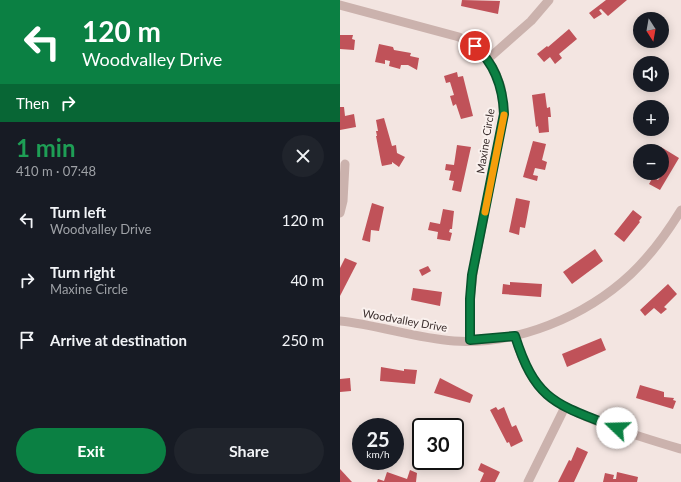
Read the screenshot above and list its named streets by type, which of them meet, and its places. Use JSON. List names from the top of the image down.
{
  "streets": {
    "street": ["Maxine Circle", "Woodvalley Drive"]
  },
  "crossings": [
    ["Maxine Circle", "Woodvalley Drive"]
  ],
  "north": "bottom",
  "page": {
    "turn": ["120 m", "Woodvalley Drive"],
    "map_buttons": ["+", "−"],
    "then": "Then",
    "heading": ["1 min", "410 m · 07:48"],
    "list": [
      {
        "name": "Turn left",
        "note": "Woodvalley Drive",
        "value": "120 m"
      },
      {
        "name": "Turn right",
        "note": "Maxine Circle",
        "value": "40 m"
      },
      {
        "name": "Arrive at destination",
        "value": "250 m"
      }
    ],
    "speed": "25 km/h",
    "limit": "30",
    "buttons": ["Exit", "Share"]
  }
}
